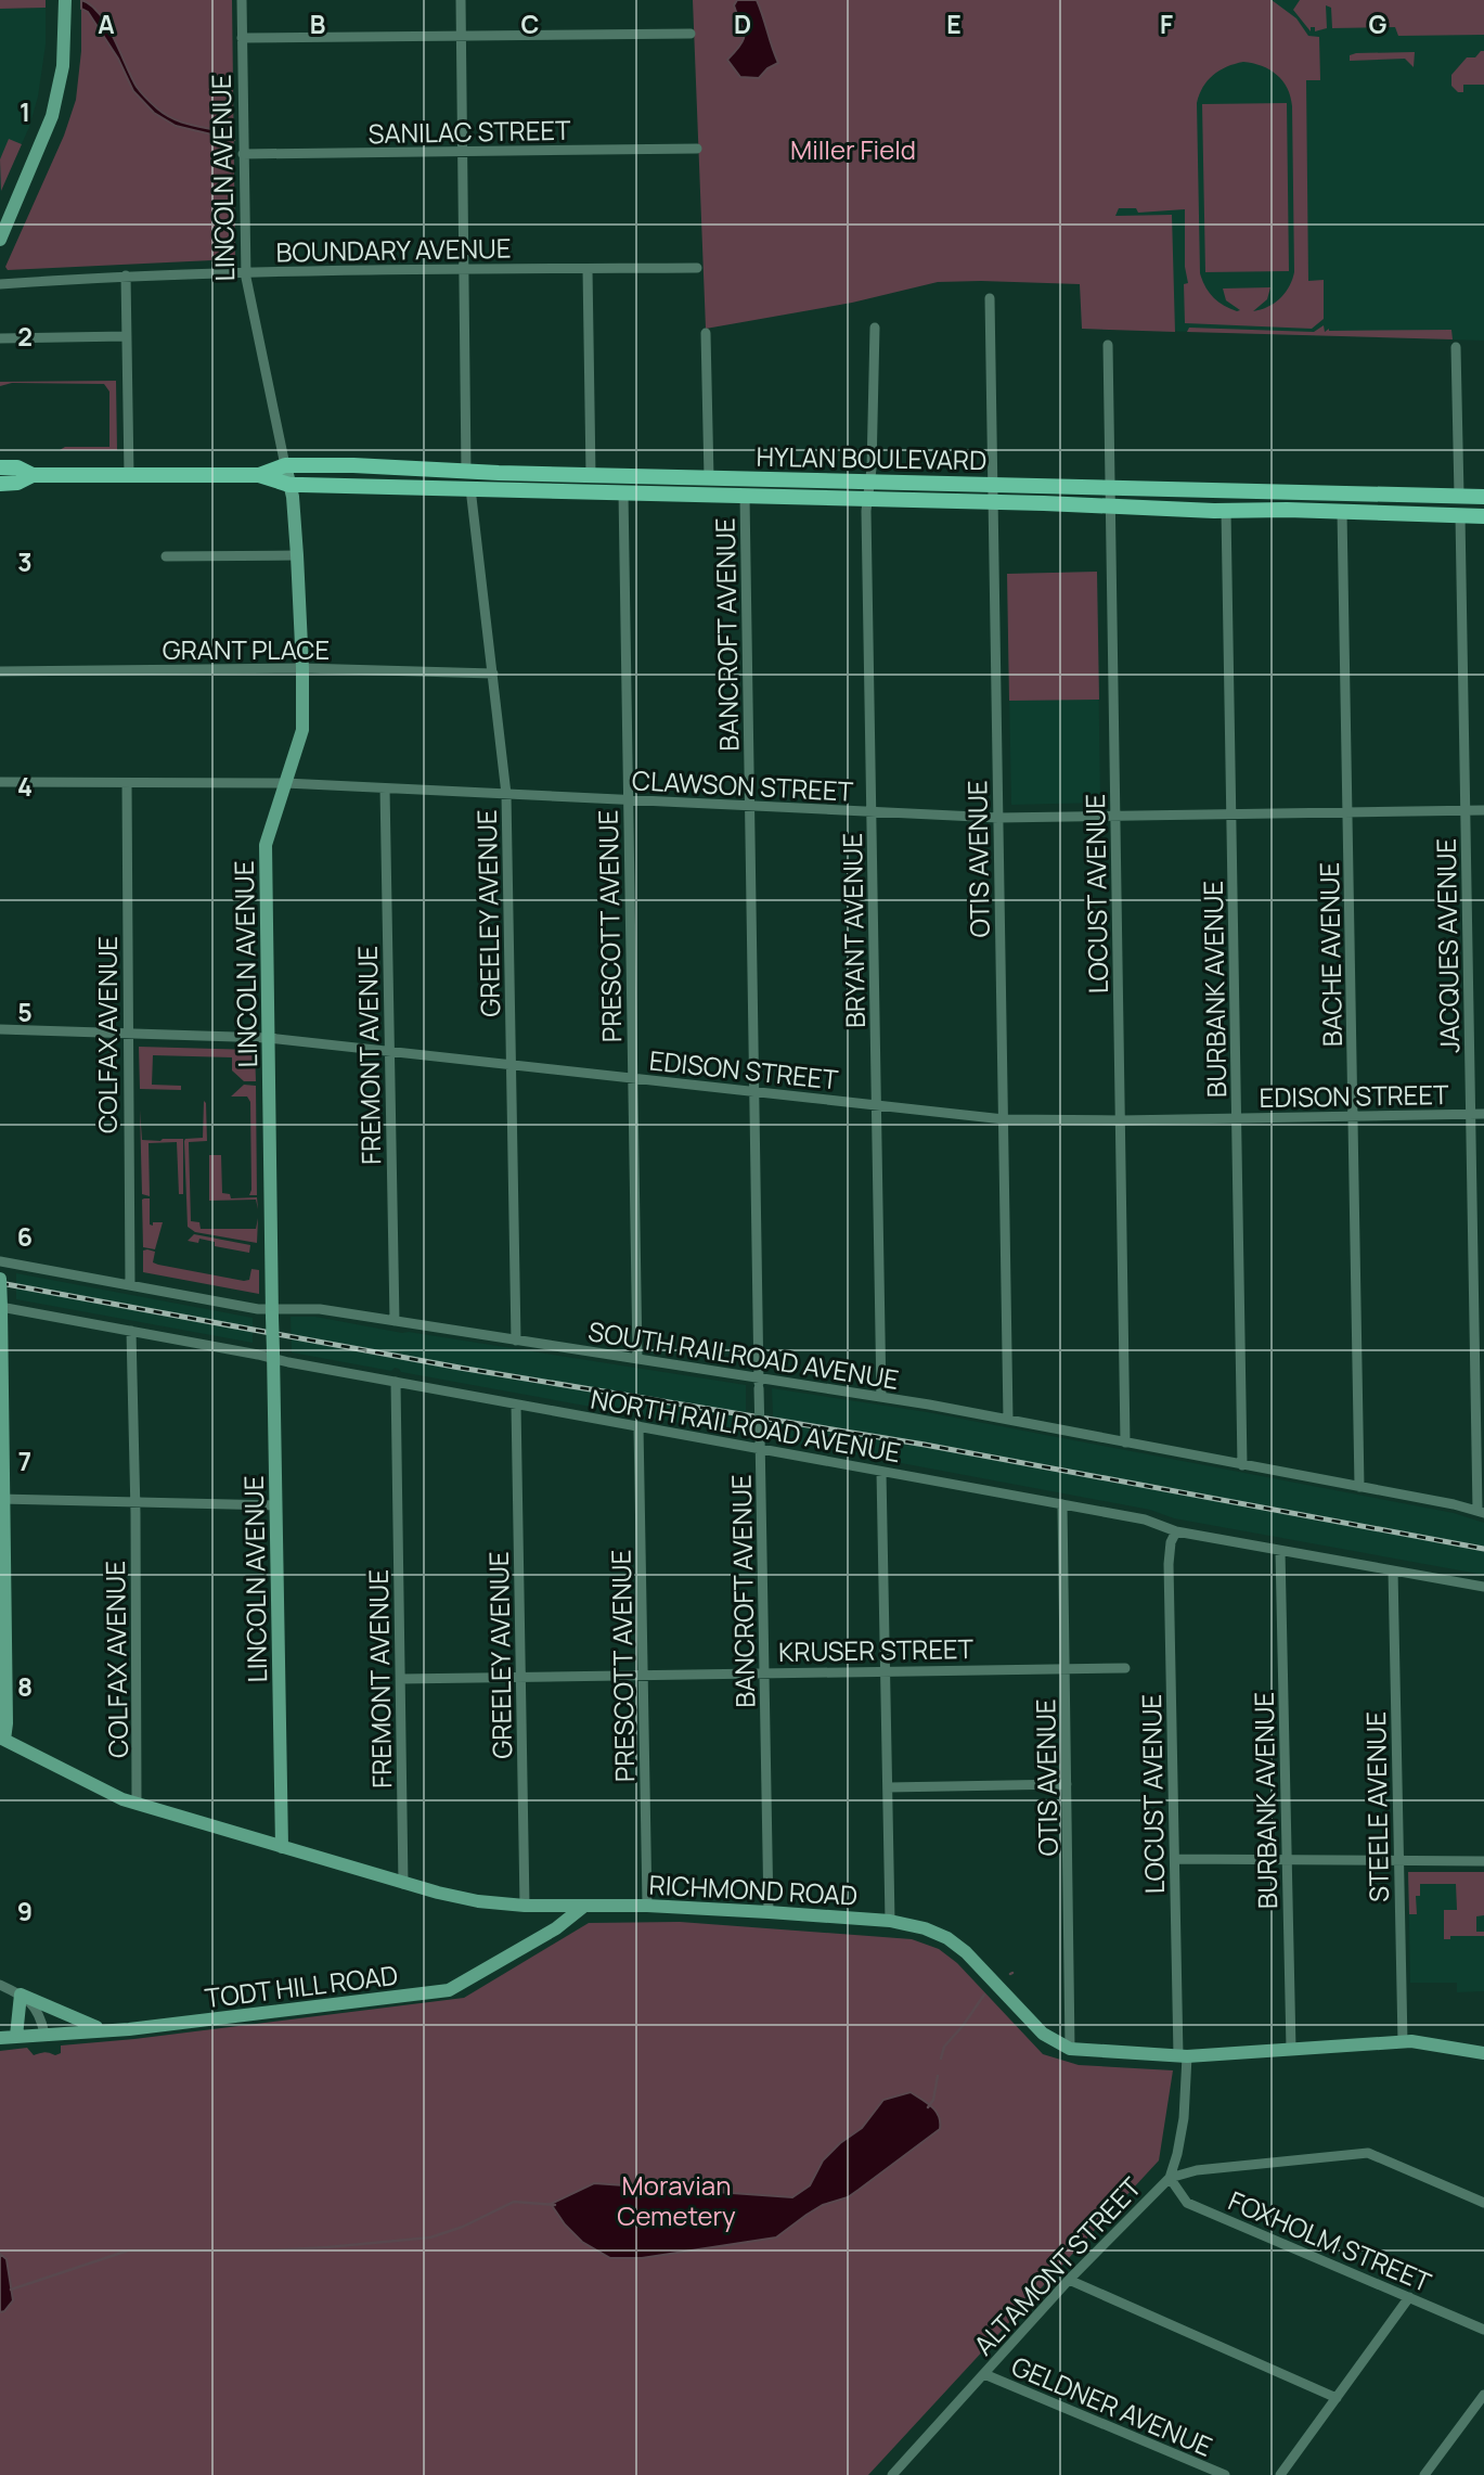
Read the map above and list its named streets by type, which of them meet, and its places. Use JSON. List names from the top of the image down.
{
  "streets": {
    "main road": ["HYLAN BOULEVARD"],
    "street": [
      "SANILAC STREET",
      "LINCOLN AVENUE",
      "BOUNDARY AVENUE",
      "BANCROFT AVENUE",
      "GRANT PLACE",
      "CLAWSON STREET",
      "OTIS AVENUE",
      "LOCUST AVENUE",
      "GREELEY AVENUE",
      "PRESCOTT AVENUE",
      "BRYANT AVENUE",
      "JACQUES AVENUE",
      "BACHE AVENUE",
      "BURBANK AVENUE",
      "COLFAX AVENUE",
      "FREMONT AVENUE",
      "EDISON STREET",
      "SOUTH RAILROAD AVENUE",
      "NORTH RAILROAD AVENUE",
      "KRUSER STREET",
      "STEELE AVENUE",
      "RICHMOND ROAD",
      "TODT HILL ROAD",
      "FOXHOLM STREET",
      "ALTAMONT STREET",
      "GELDNER AVENUE"
    ]
  },
  "crossings": [
    ["SANILAC STREET", "LINCOLN AVENUE"],
    ["LINCOLN AVENUE", "BOUNDARY AVENUE"],
    ["LINCOLN AVENUE", "HYLAN BOULEVARD"],
    ["LINCOLN AVENUE", "GRANT PLACE"],
    ["LINCOLN AVENUE", "CLAWSON STREET"],
    ["LINCOLN AVENUE", "EDISON STREET"],
    ["LINCOLN AVENUE", "SOUTH RAILROAD AVENUE"],
    ["LINCOLN AVENUE", "NORTH RAILROAD AVENUE"],
    ["LINCOLN AVENUE", "RICHMOND ROAD"],
    ["HYLAN BOULEVARD", "BANCROFT AVENUE"],
    ["HYLAN BOULEVARD", "OTIS AVENUE"],
    ["HYLAN BOULEVARD", "LOCUST AVENUE"],
    ["HYLAN BOULEVARD", "GREELEY AVENUE"],
    ["HYLAN BOULEVARD", "PRESCOTT AVENUE"],
    ["HYLAN BOULEVARD", "BRYANT AVENUE"],
    ["HYLAN BOULEVARD", "JACQUES AVENUE"],
    ["HYLAN BOULEVARD", "BACHE AVENUE"],
    ["HYLAN BOULEVARD", "BURBANK AVENUE"],
    ["BANCROFT AVENUE", "CLAWSON STREET"],
    ["BANCROFT AVENUE", "EDISON STREET"],
    ["BANCROFT AVENUE", "SOUTH RAILROAD AVENUE"],
    ["BANCROFT AVENUE", "NORTH RAILROAD AVENUE"],
    ["BANCROFT AVENUE", "KRUSER STREET"],
    ["BANCROFT AVENUE", "RICHMOND ROAD"],
    ["GRANT PLACE", "GREELEY AVENUE"],
    ["CLAWSON STREET", "OTIS AVENUE"],
    ["CLAWSON STREET", "LOCUST AVENUE"],
    ["CLAWSON STREET", "GREELEY AVENUE"],
    ["CLAWSON STREET", "PRESCOTT AVENUE"],
    ["CLAWSON STREET", "BRYANT AVENUE"],
    ["CLAWSON STREET", "JACQUES AVENUE"],
    ["CLAWSON STREET", "BACHE AVENUE"],
    ["CLAWSON STREET", "BURBANK AVENUE"],
    ["CLAWSON STREET", "COLFAX AVENUE"],
    ["CLAWSON STREET", "FREMONT AVENUE"],
    ["OTIS AVENUE", "EDISON STREET"],
    ["OTIS AVENUE", "SOUTH RAILROAD AVENUE"],
    ["OTIS AVENUE", "NORTH RAILROAD AVENUE"],
    ["OTIS AVENUE", "KRUSER STREET"],
    ["OTIS AVENUE", "RICHMOND ROAD"],
    ["LOCUST AVENUE", "EDISON STREET"],
    ["LOCUST AVENUE", "SOUTH RAILROAD AVENUE"],
    ["LOCUST AVENUE", "NORTH RAILROAD AVENUE"],
    ["LOCUST AVENUE", "RICHMOND ROAD"],
    ["LOCUST AVENUE", "ALTAMONT STREET"],
    ["GREELEY AVENUE", "EDISON STREET"],
    ["GREELEY AVENUE", "SOUTH RAILROAD AVENUE"],
    ["GREELEY AVENUE", "NORTH RAILROAD AVENUE"],
    ["GREELEY AVENUE", "KRUSER STREET"],
    ["GREELEY AVENUE", "RICHMOND ROAD"],
    ["PRESCOTT AVENUE", "EDISON STREET"],
    ["PRESCOTT AVENUE", "SOUTH RAILROAD AVENUE"],
    ["PRESCOTT AVENUE", "NORTH RAILROAD AVENUE"],
    ["PRESCOTT AVENUE", "KRUSER STREET"],
    ["PRESCOTT AVENUE", "RICHMOND ROAD"],
    ["BRYANT AVENUE", "EDISON STREET"],
    ["BRYANT AVENUE", "SOUTH RAILROAD AVENUE"],
    ["JACQUES AVENUE", "EDISON STREET"],
    ["JACQUES AVENUE", "SOUTH RAILROAD AVENUE"],
    ["BACHE AVENUE", "EDISON STREET"],
    ["BACHE AVENUE", "SOUTH RAILROAD AVENUE"],
    ["BURBANK AVENUE", "EDISON STREET"],
    ["BURBANK AVENUE", "SOUTH RAILROAD AVENUE"],
    ["BURBANK AVENUE", "NORTH RAILROAD AVENUE"],
    ["BURBANK AVENUE", "RICHMOND ROAD"],
    ["COLFAX AVENUE", "EDISON STREET"],
    ["COLFAX AVENUE", "SOUTH RAILROAD AVENUE"],
    ["COLFAX AVENUE", "NORTH RAILROAD AVENUE"],
    ["COLFAX AVENUE", "RICHMOND ROAD"],
    ["FREMONT AVENUE", "EDISON STREET"],
    ["FREMONT AVENUE", "SOUTH RAILROAD AVENUE"],
    ["FREMONT AVENUE", "NORTH RAILROAD AVENUE"],
    ["FREMONT AVENUE", "KRUSER STREET"],
    ["FREMONT AVENUE", "RICHMOND ROAD"],
    ["NORTH RAILROAD AVENUE", "STEELE AVENUE"],
    ["STEELE AVENUE", "RICHMOND ROAD"],
    ["RICHMOND ROAD", "TODT HILL ROAD"],
    ["RICHMOND ROAD", "ALTAMONT STREET"],
    ["FOXHOLM STREET", "ALTAMONT STREET"],
    ["ALTAMONT STREET", "GELDNER AVENUE"]
  ],
  "parks": ["Miller Field", "Moravian Cemetery"],
  "grid": {
    "columns": [
      "A",
      "B",
      "C",
      "D",
      "E",
      "F",
      "G"
    ],
    "rows": [
      "1",
      "2",
      "3",
      "4",
      "5",
      "6",
      "7",
      "8",
      "9"
    ]
  }
}
